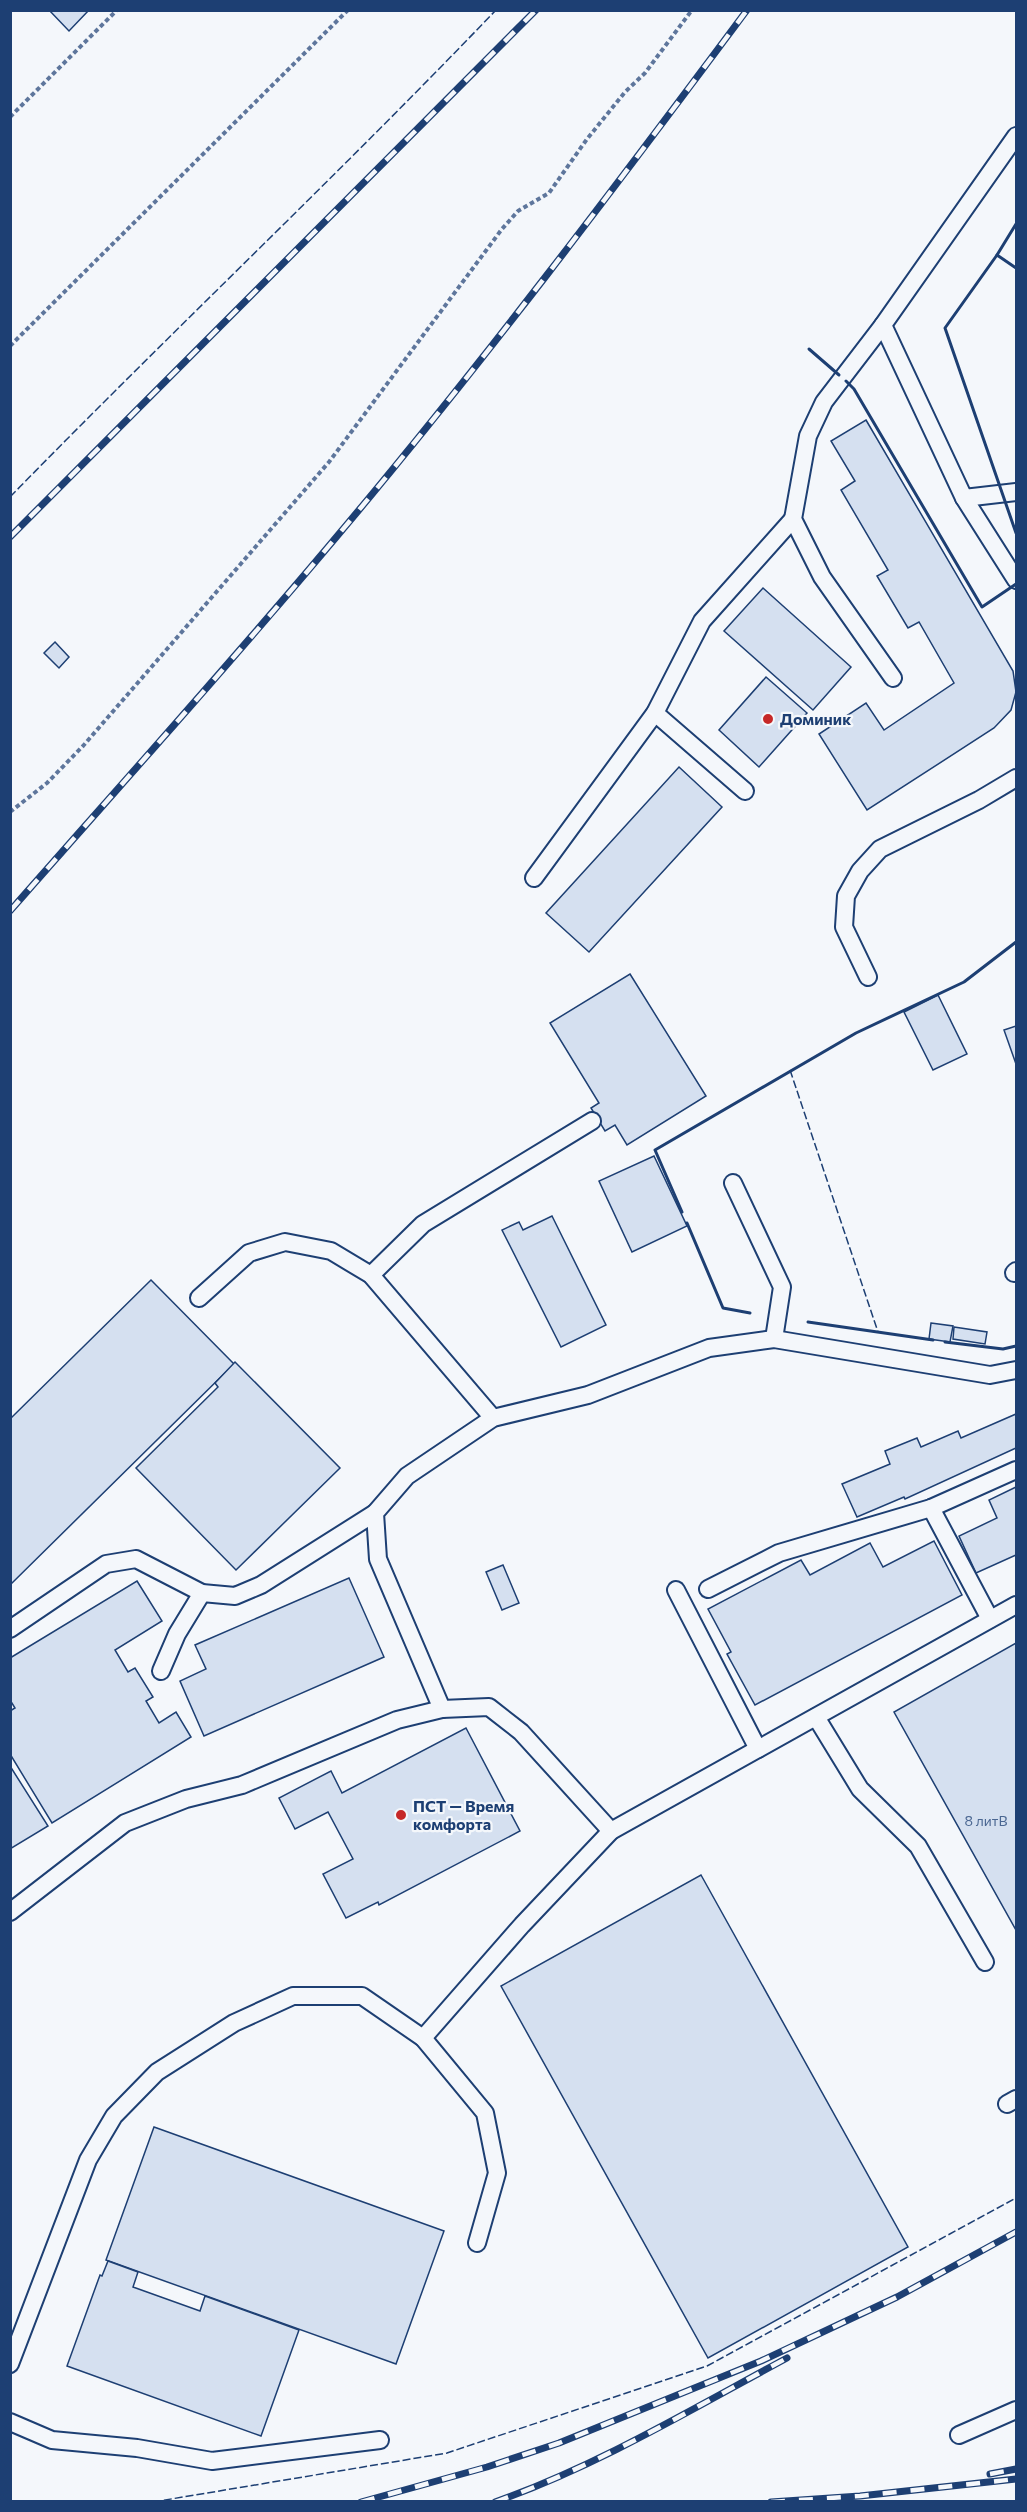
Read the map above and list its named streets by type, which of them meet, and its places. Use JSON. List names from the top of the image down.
{
  "places": ["Доминик", "ПСТ — Время комфорта"],
  "house_numbers": ["8 литВ"]
}
